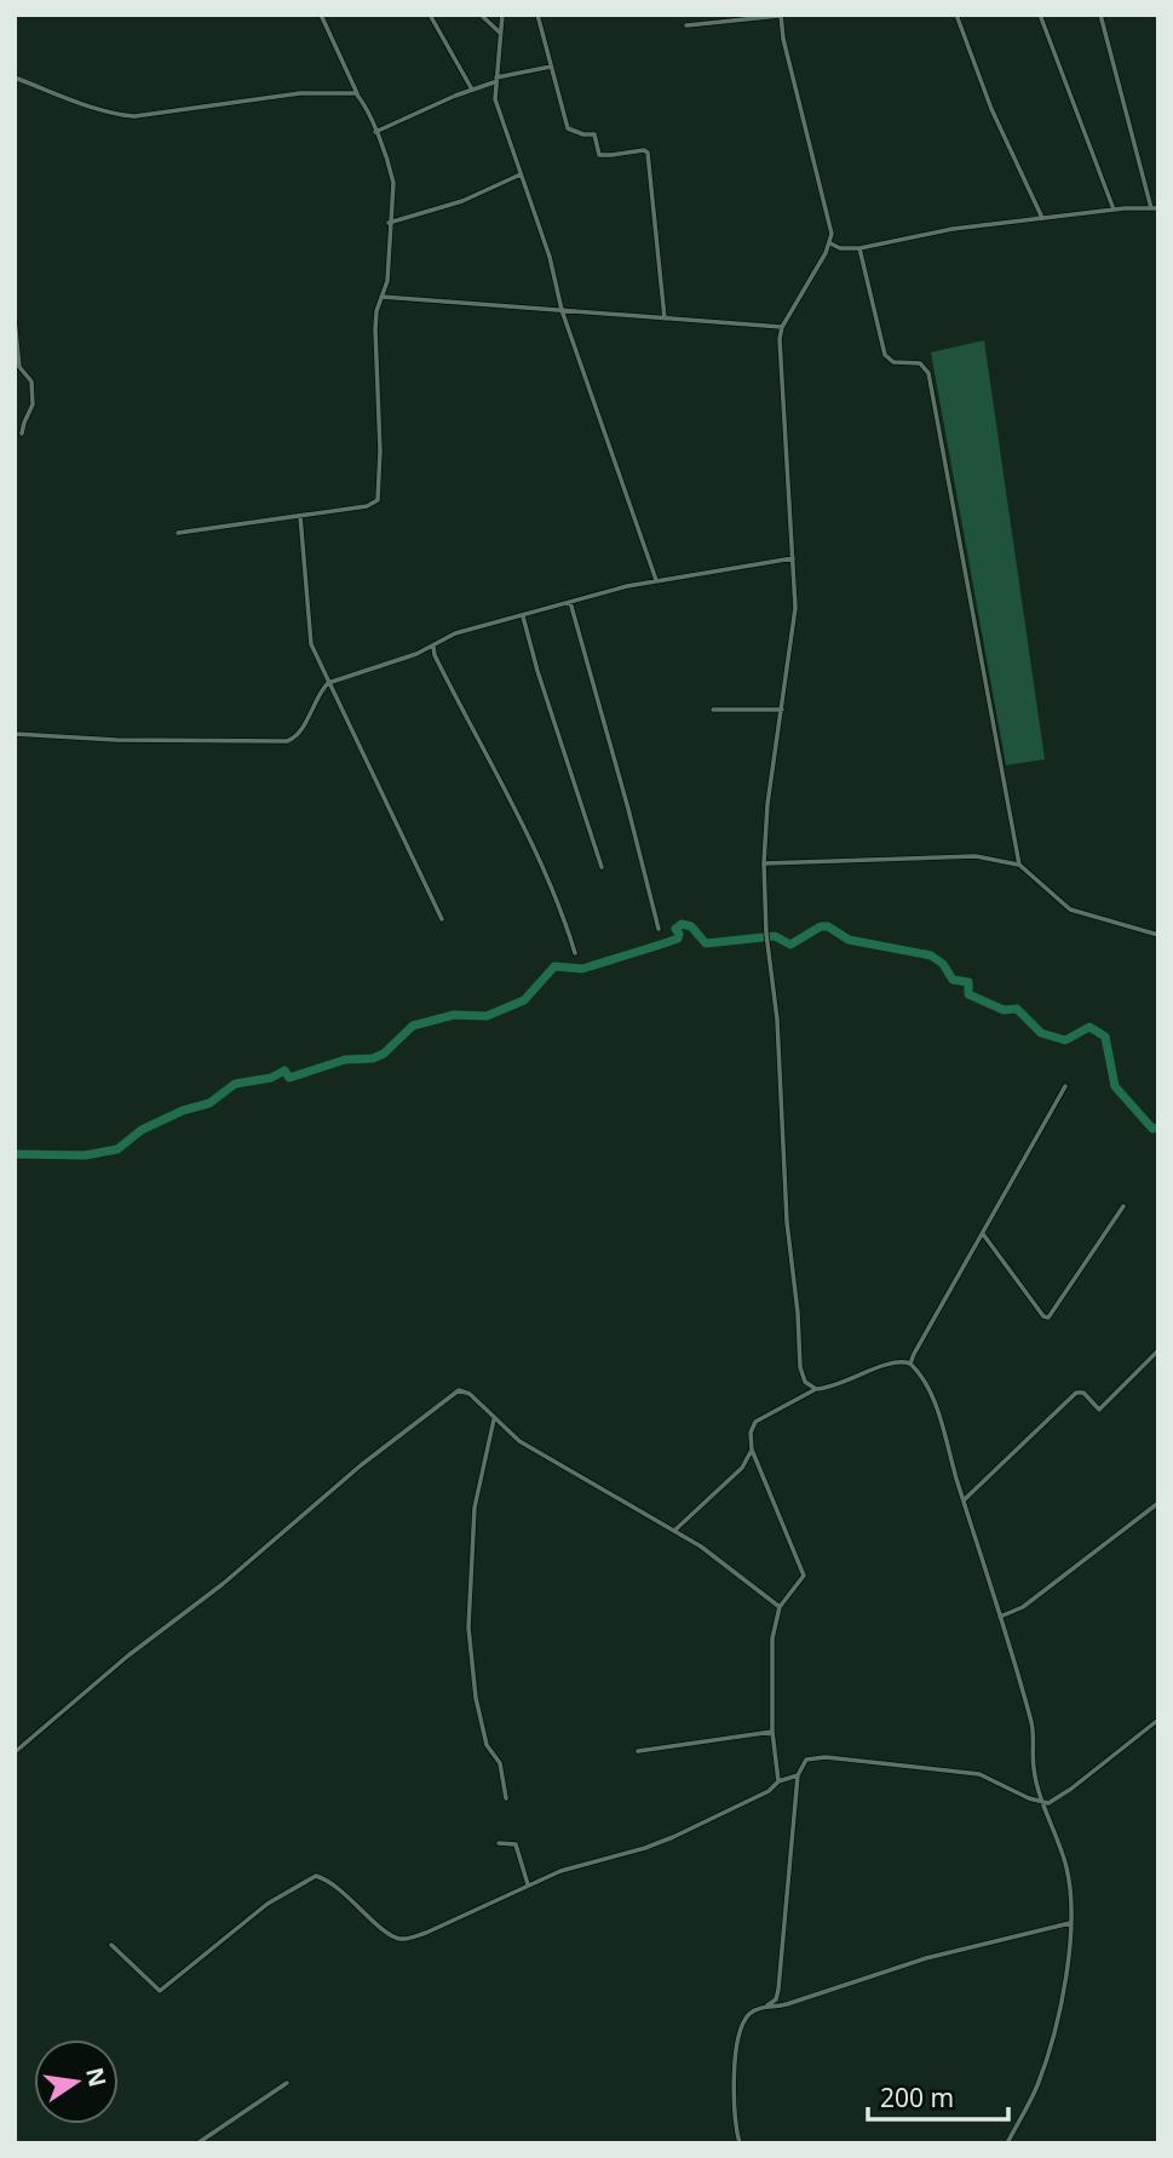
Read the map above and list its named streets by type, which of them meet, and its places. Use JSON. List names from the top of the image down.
{
  "scale_bar": "200 m",
  "north": "right"
}
